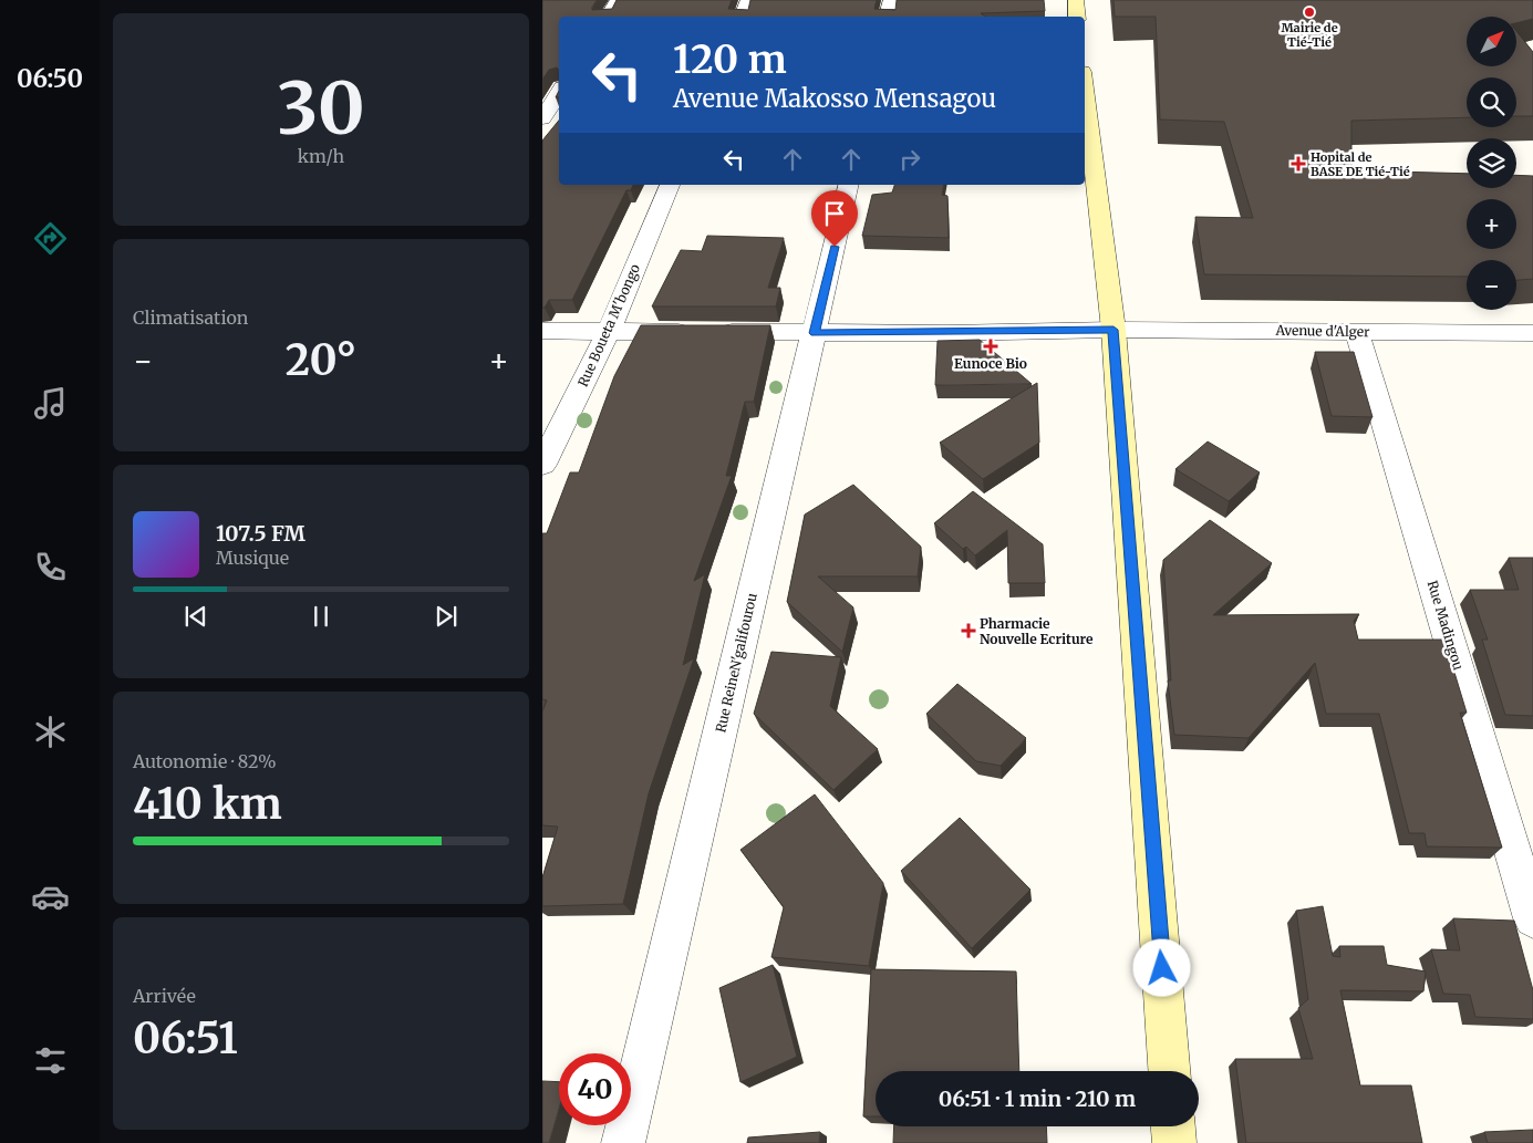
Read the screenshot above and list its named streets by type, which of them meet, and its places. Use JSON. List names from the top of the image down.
{
  "streets": {
    "street": [
      "Rue Boueta M'bongo",
      "Avenue d'Alger",
      "Rue Madingou",
      "Rue ReineN'galifourou"
    ]
  },
  "crossings": [
    ["Rue Boueta M'bongo", "Avenue d'Alger"],
    ["Avenue d'Alger", "Rue Madingou"],
    ["Avenue d'Alger", "Rue ReineN'galifourou"]
  ],
  "places": {
    "other": ["Mairie de Tié-Tié"],
    "health": ["Hopital de BASE DE Tié-Tié", "Eunoce Bio", "Pharmacie Nouvelle Ecriture"]
  },
  "north": "top right",
  "page": {
    "tabs": "06:50",
    "tile": [
      ["30", "km/h"],
      "Climatisation",
      ["Autonomie · 82%", "410 km"],
      ["Arrivée", "06:51"]
    ],
    "map_buttons": ["+", "−"],
    "turn": ["120 m", "Avenue Makosso Mensagou"],
    "heat": ["−", "20°", "+"],
    "song": ["107.5 FM", "Musique"],
    "limit": "40",
    "trip": "06:51 · 1 min · 210 m"
  }
}
